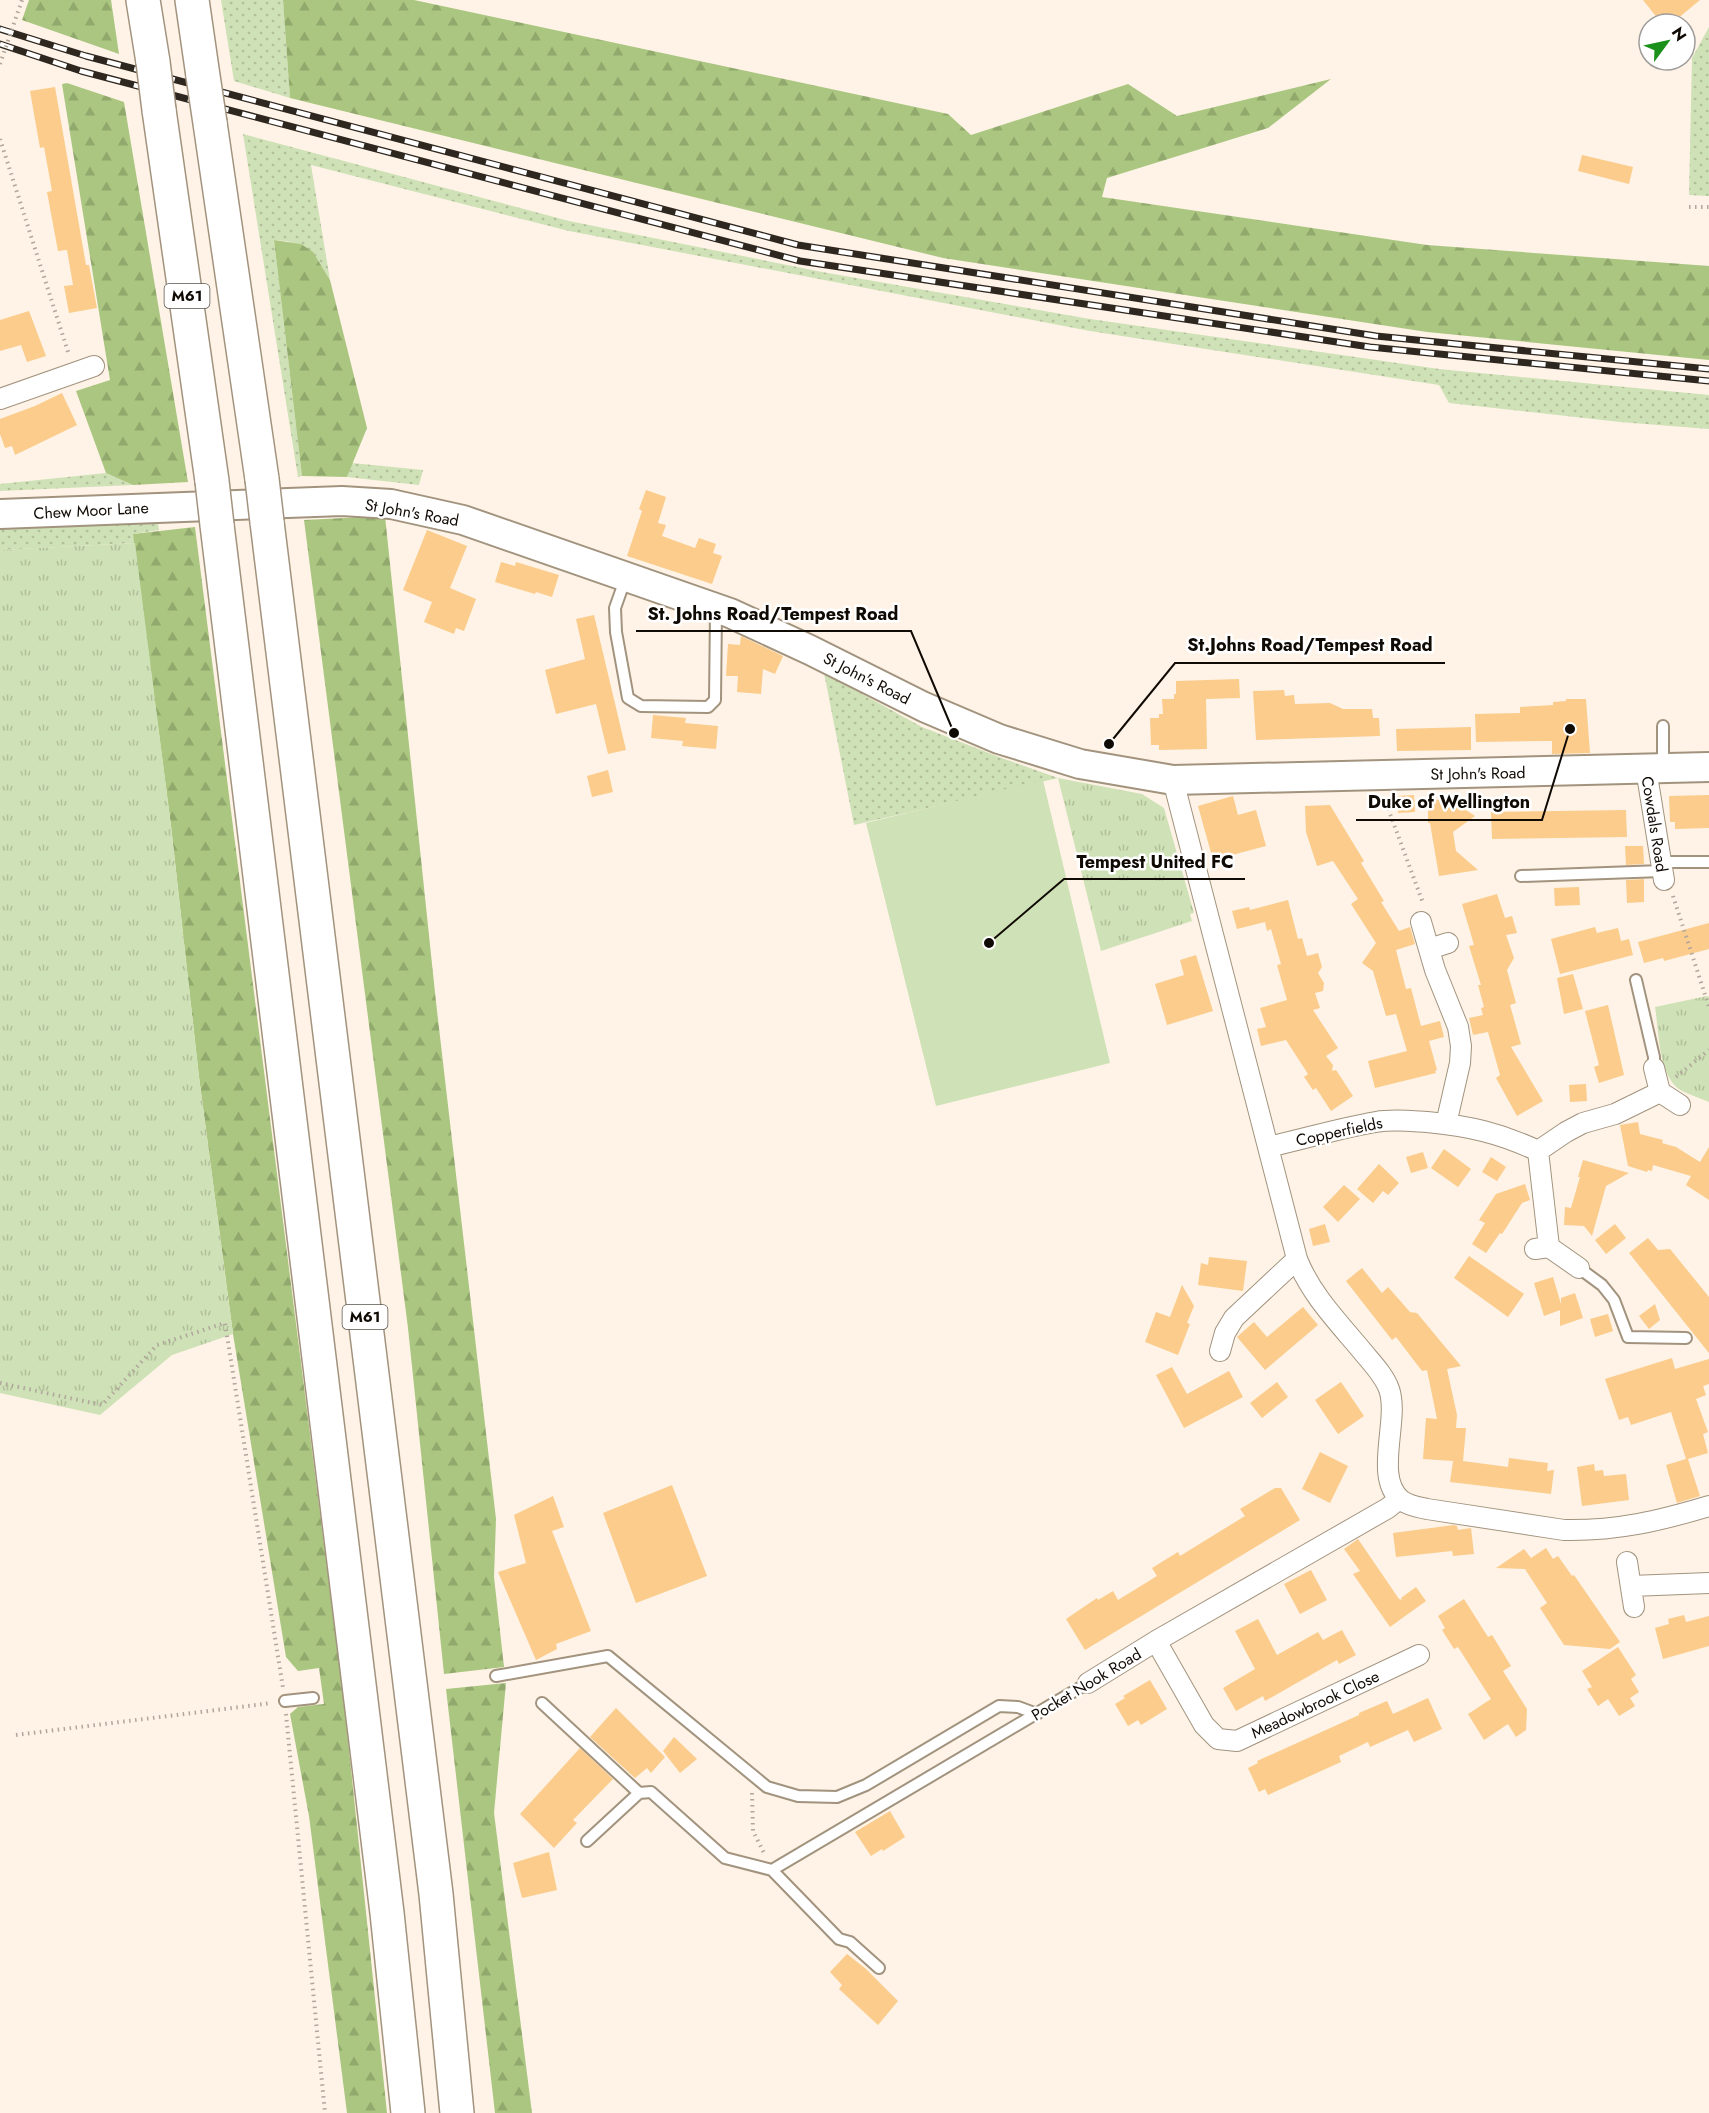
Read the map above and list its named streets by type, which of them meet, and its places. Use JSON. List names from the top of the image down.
{
  "streets": {
    "highway": ["M61"],
    "street": [
      "Chew Moor Lane",
      "St John's Road",
      "Cowdals Road",
      "Copperfields",
      "Pocket Nook Road",
      "Meadowbrook Close"
    ]
  },
  "crossings": [
    ["Chew Moor Lane", "St John's Road"],
    ["St John's Road", "Cowdals Road"],
    ["Pocket Nook Road", "Meadowbrook Close"]
  ],
  "places": [
    "Duke of Wellington",
    "St. Johns Road/Tempest Road",
    "St.Johns Road/Tempest Road",
    "Tempest United FC"
  ],
  "north": "top right"
}
